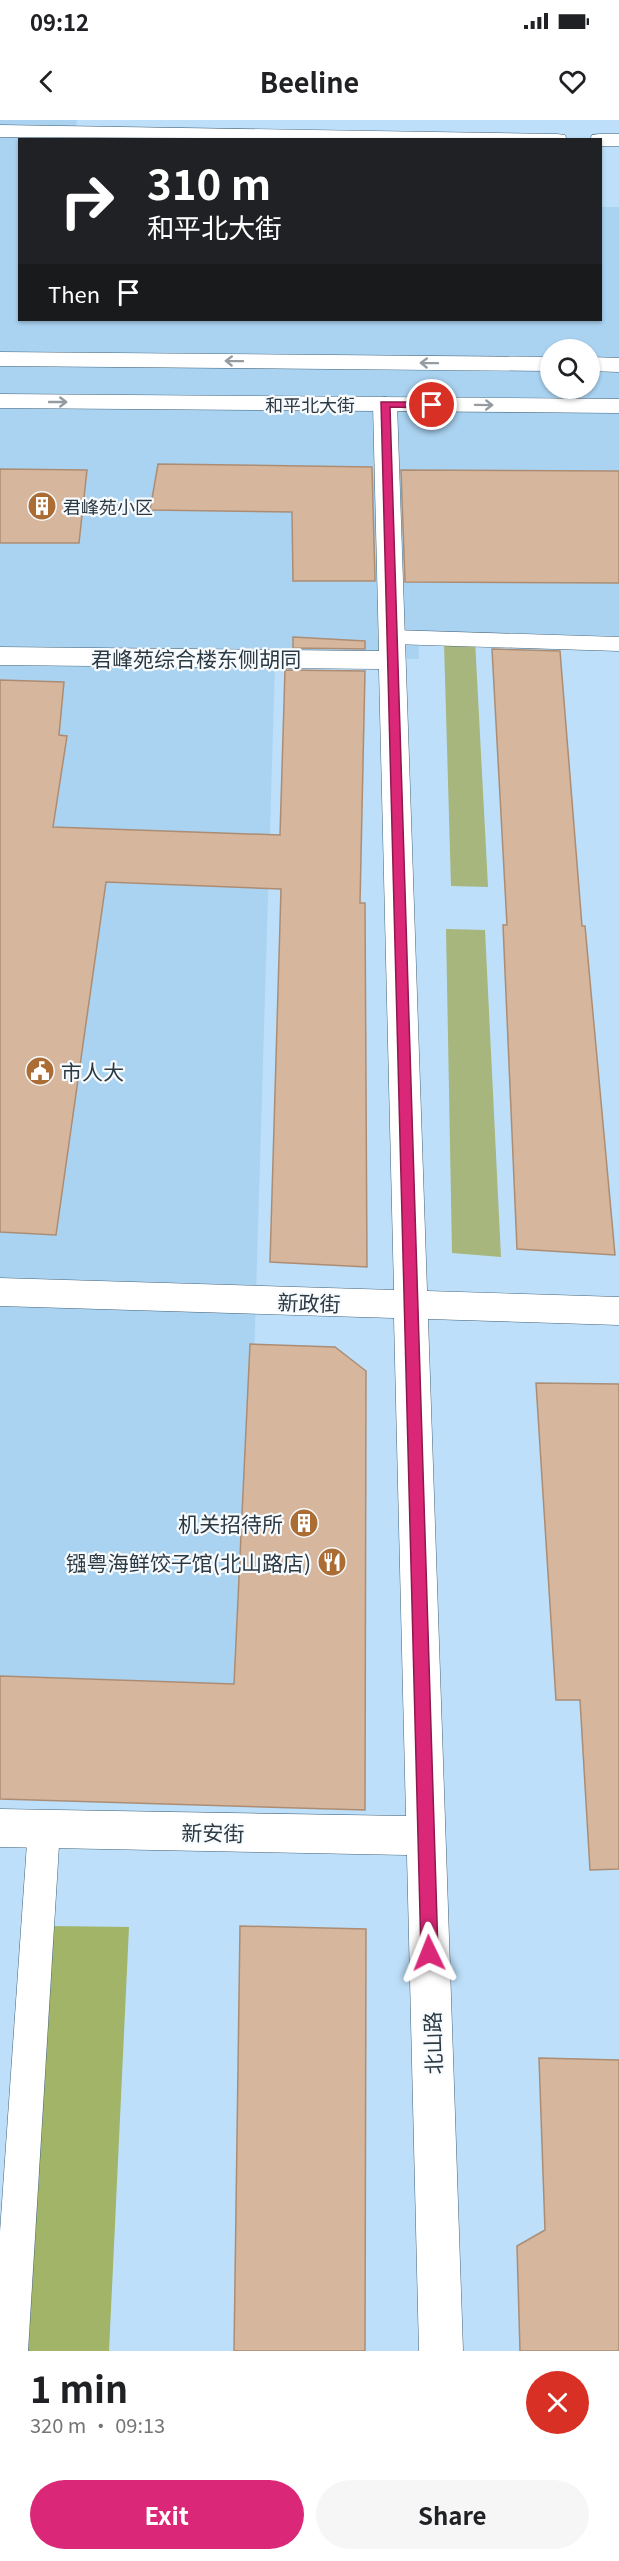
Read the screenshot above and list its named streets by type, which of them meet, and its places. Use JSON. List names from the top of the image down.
{
  "streets": {
    "street": [
      "和平北大街",
      "君峰苑综合楼东侧胡同",
      "新政街",
      "新安街",
      "北山路"
    ]
  },
  "crossings": [
    ["和平北大街", "北山路"],
    ["君峰苑综合楼东侧胡同", "北山路"],
    ["新政街", "北山路"],
    ["新安街", "北山路"]
  ],
  "places": {
    "building": ["君峰苑小区", "机关招待所"],
    "public building": ["市人大"],
    "restaurant": ["镪粤海鲜饺子馆(北山路店)"]
  },
  "page": {
    "status": "09:12",
    "header": "Beeline",
    "turn": ["310 m", "和平北大街"],
    "then": "Then",
    "heading": ["1 min", "320 m · 09:13"],
    "buttons": ["Exit", "Share"]
  }
}
